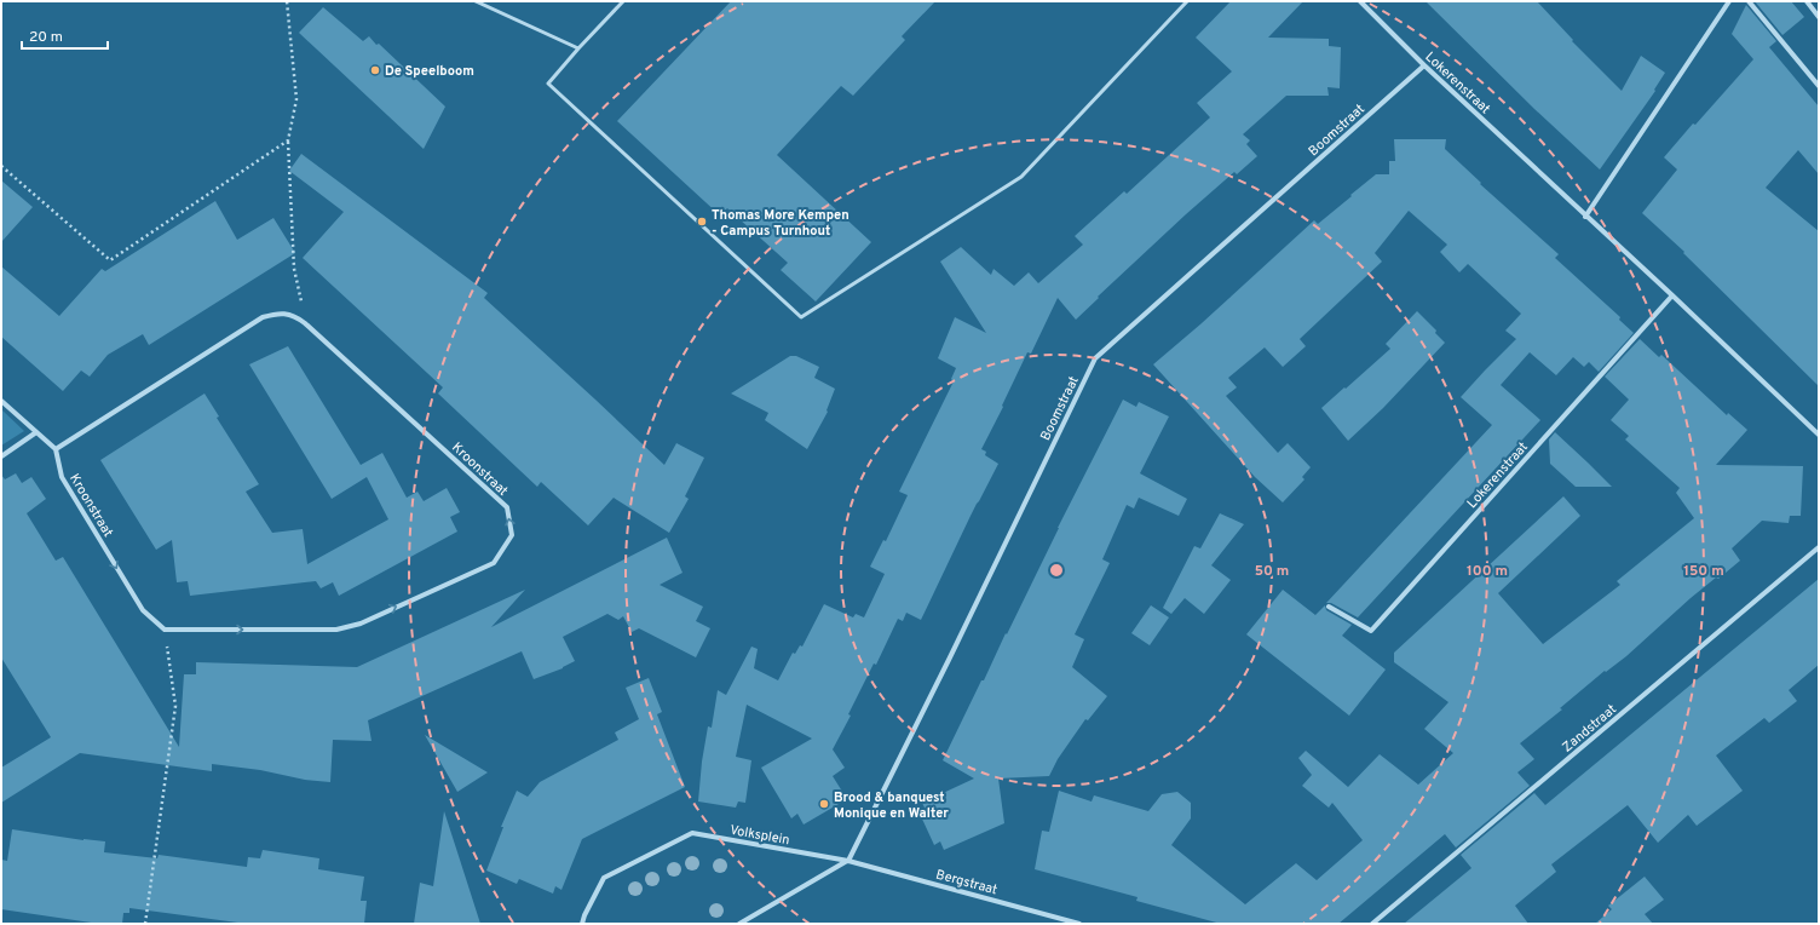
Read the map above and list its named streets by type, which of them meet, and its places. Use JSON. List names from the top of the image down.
{
  "streets": {
    "street": [
      "Lokerenstraat",
      "Boomstraat",
      "Kroonstraat",
      "Zandstraat",
      "Volksplein",
      "Bergstraat"
    ]
  },
  "crossings": [
    ["Lokerenstraat", "Boomstraat"],
    ["Boomstraat", "Volksplein"],
    ["Boomstraat", "Bergstraat"],
    ["Volksplein", "Bergstraat"]
  ],
  "places": ["De Speelboom", "Thomas More Kempen - Campus Turnhout", "Brood & banquest Monique en Walter"],
  "scale_bar": "20 m",
  "rings": ["50 m", "100 m", "150 m"]
}
